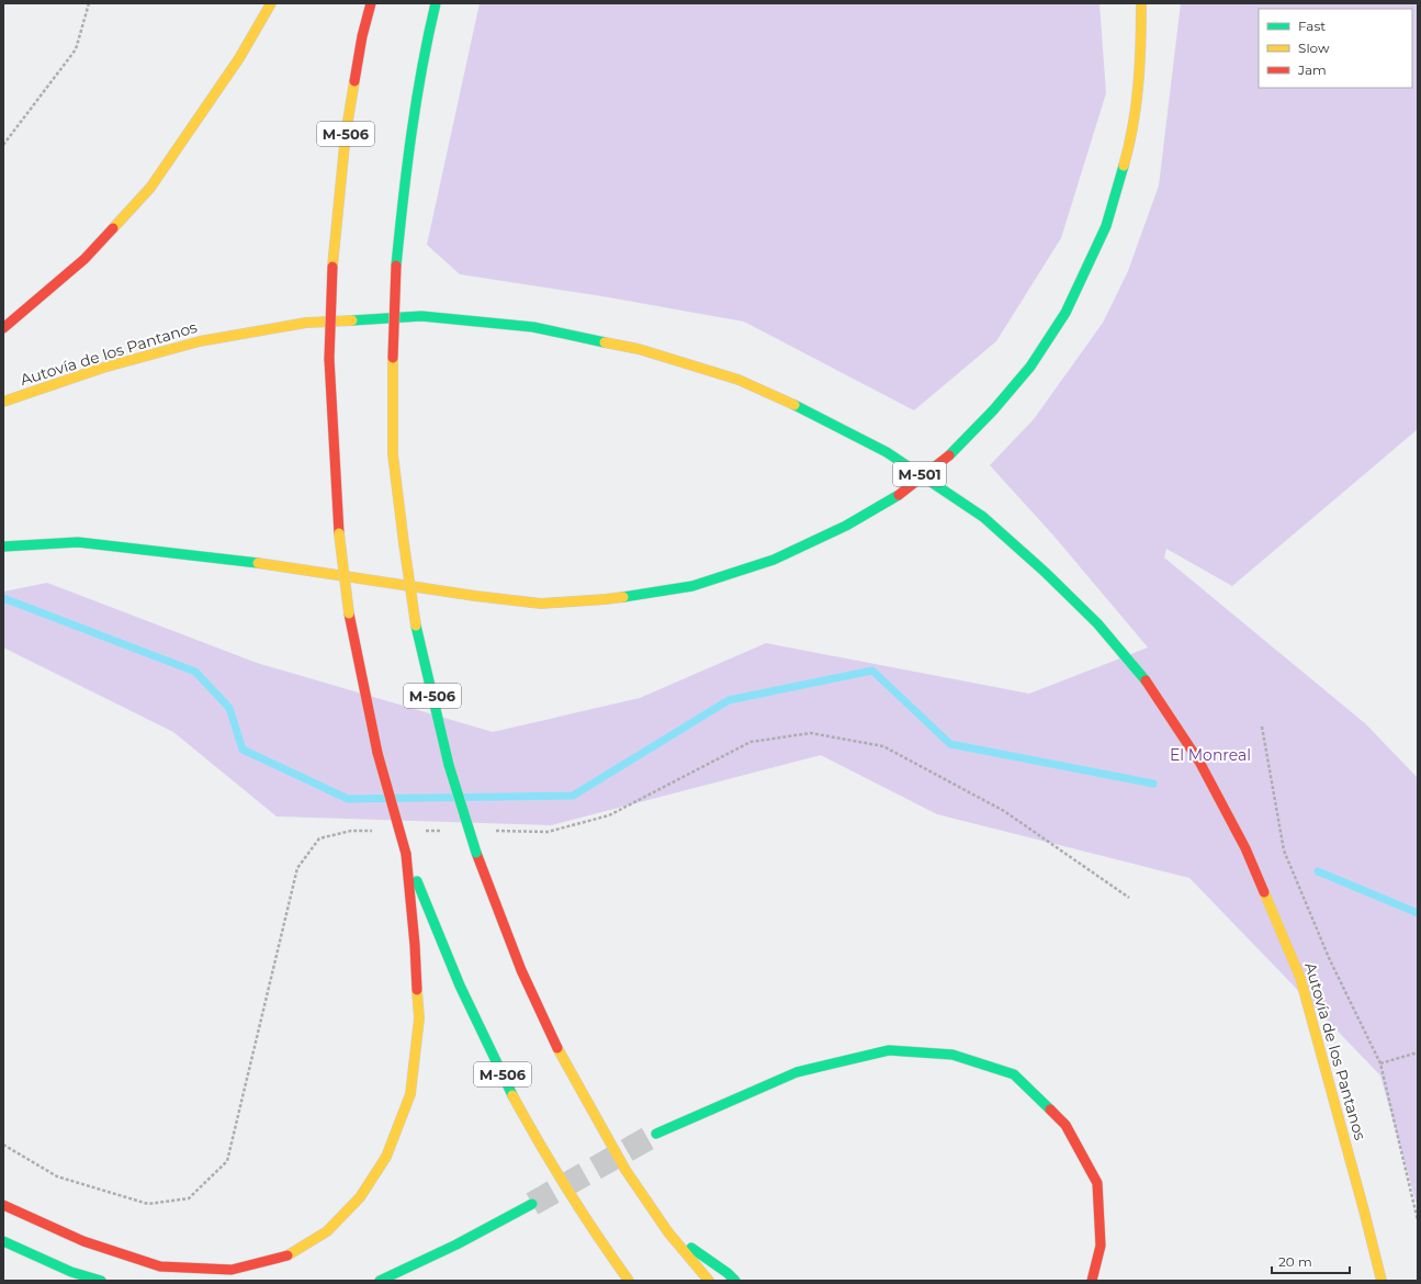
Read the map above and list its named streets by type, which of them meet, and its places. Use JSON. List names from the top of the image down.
{
  "streets": {
    "main road": ["M-506", "Autovía de los Pantanos", "M-501"]
  },
  "parks": ["El Monreal"],
  "legend": ["Fast", "Slow", "Jam"],
  "scale_bar": "20 m"
}
